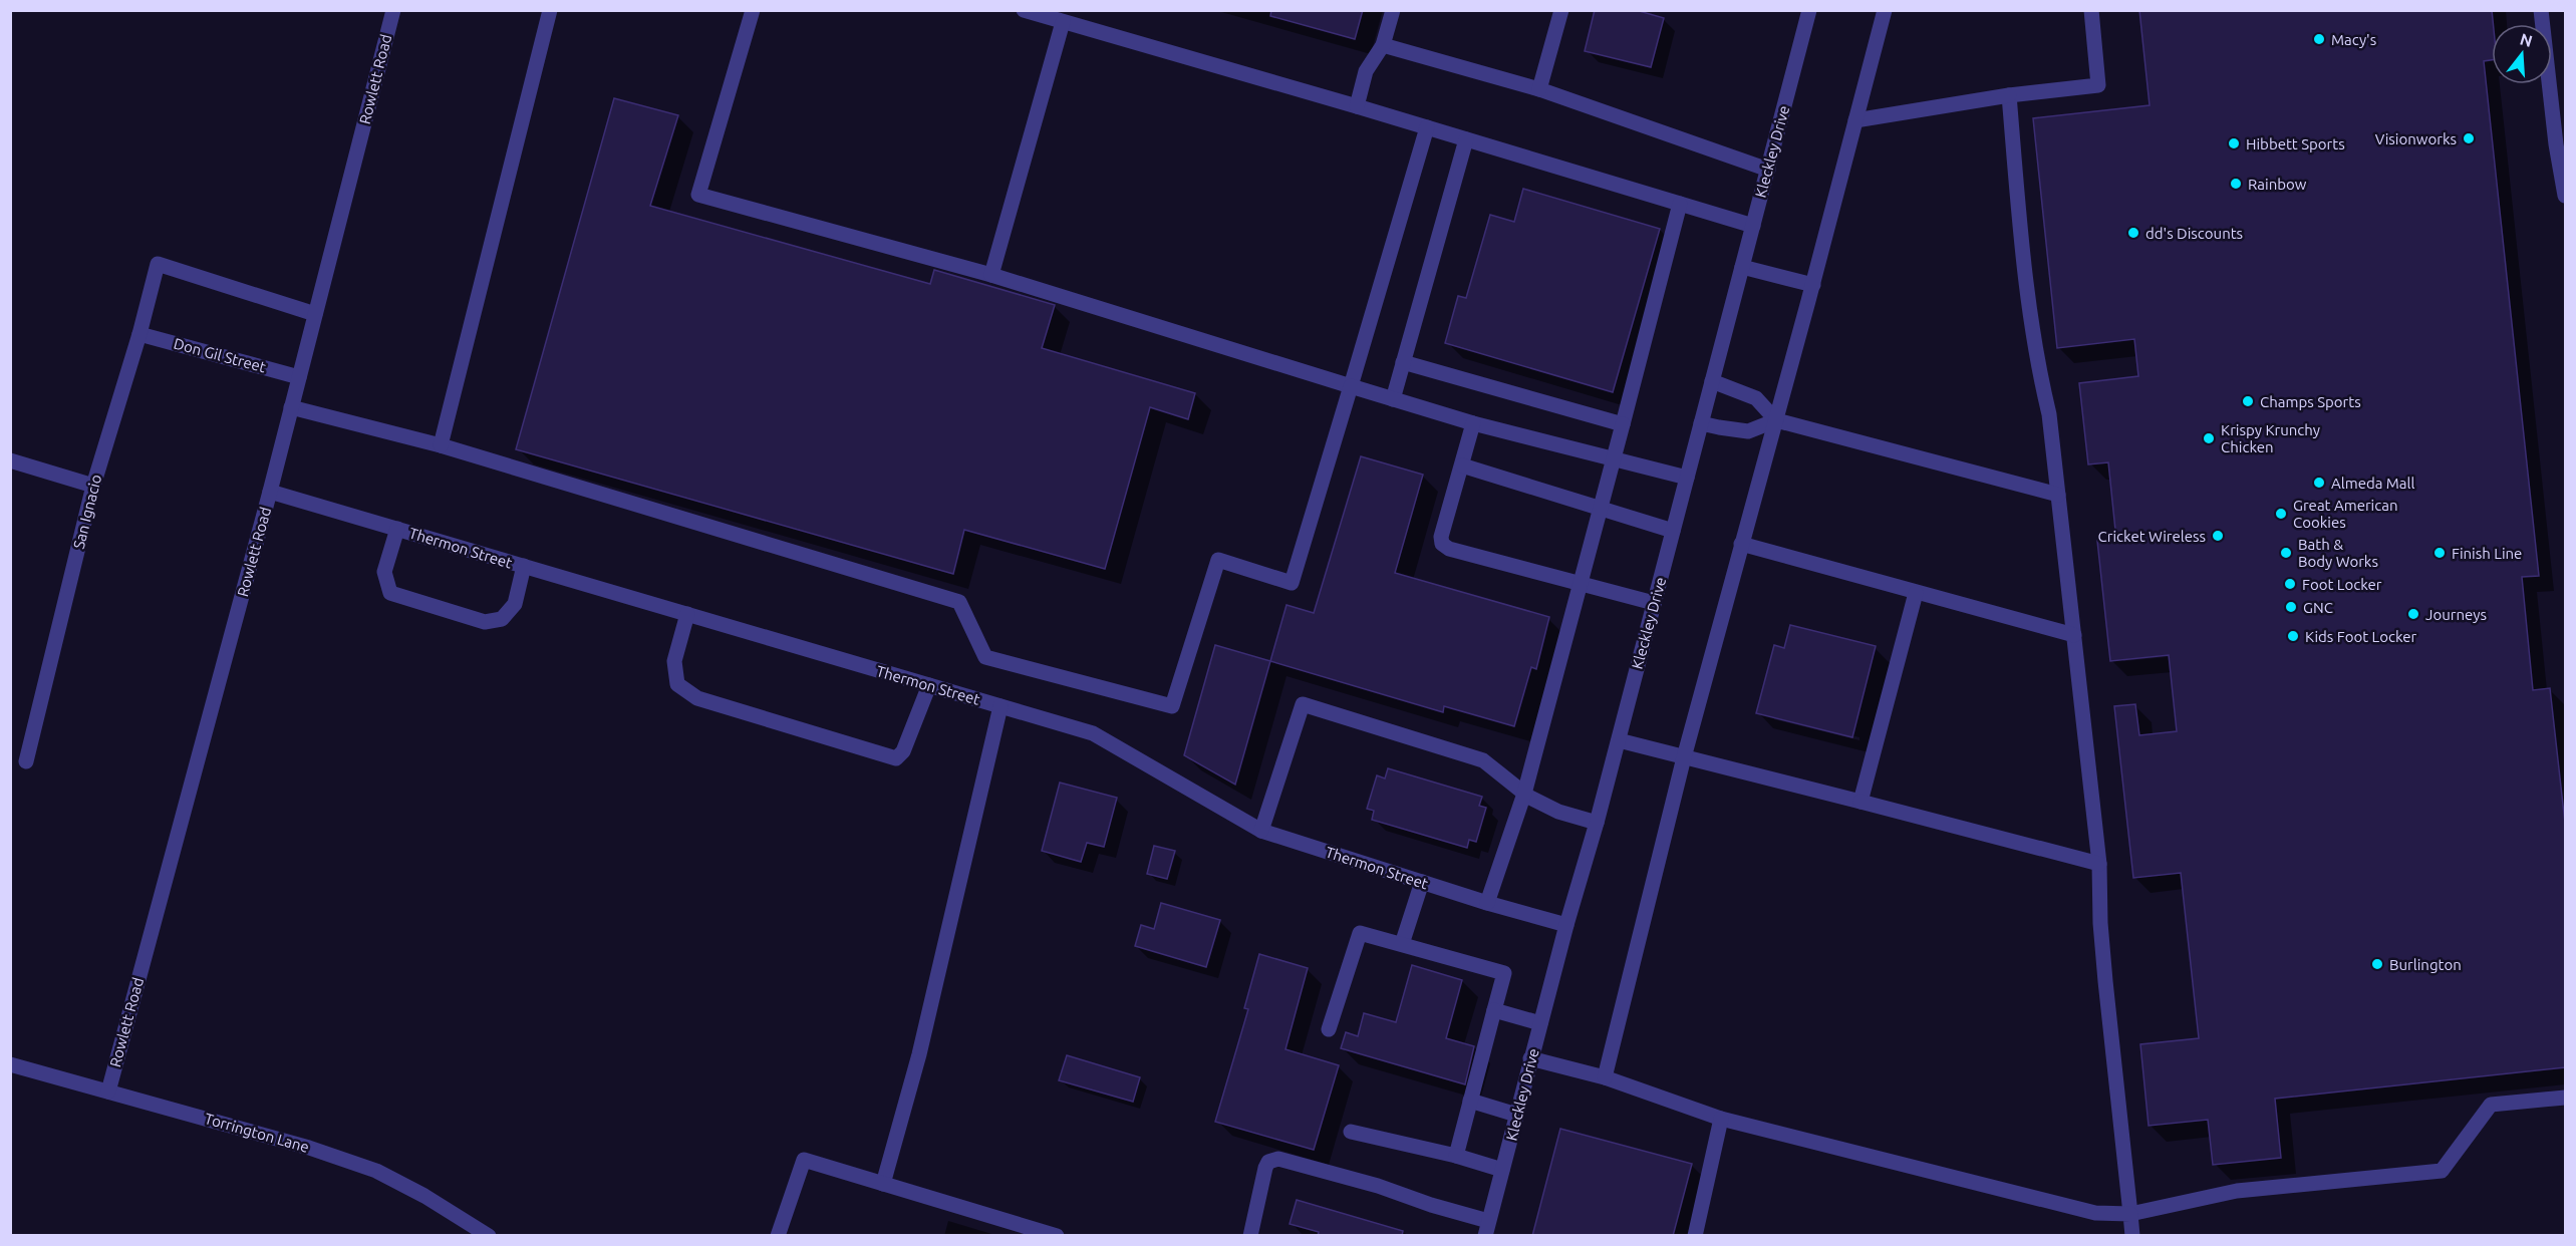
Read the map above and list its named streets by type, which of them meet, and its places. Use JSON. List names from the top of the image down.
{
  "streets": {
    "street": [
      "Rowlett Road",
      "Kleckley Drive",
      "Don Gil Street",
      "San Ignacio",
      "Thermon Street",
      "Torrington Lane"
    ]
  },
  "crossings": [
    ["Rowlett Road", "Don Gil Street"],
    ["Rowlett Road", "San Ignacio"],
    ["Rowlett Road", "Thermon Street"],
    ["Rowlett Road", "Torrington Lane"],
    ["Kleckley Drive", "Thermon Street"],
    ["Don Gil Street", "San Ignacio"]
  ],
  "places": [
    "Macy's",
    "Visionworks",
    "Hibbett Sports",
    "Rainbow",
    "dd's Discounts",
    "Champs Sports",
    "Krispy Krunchy Chicken",
    "Almeda Mall",
    "Great American Cookies",
    "Cricket Wireless",
    "Bath & Body Works",
    "Finish Line",
    "Foot Locker",
    "GNC",
    "Journeys",
    "Kids Foot Locker",
    "Burlington"
  ],
  "north": "top"
}
